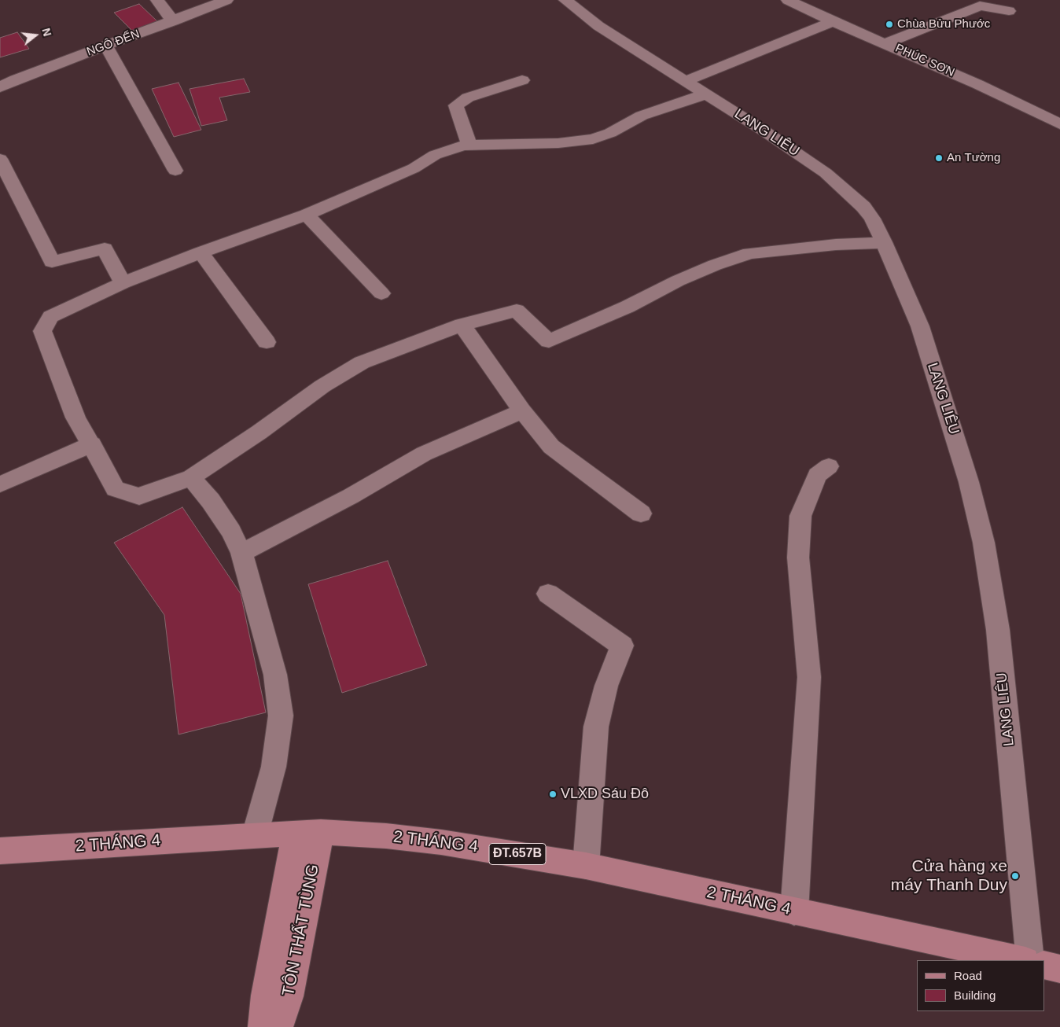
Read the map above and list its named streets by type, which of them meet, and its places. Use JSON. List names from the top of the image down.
{
  "streets": {
    "main road": ["2 THÁNG 4", "ĐT.657B", "TÔN THẤT TÙNG"],
    "street": ["NGÔ ĐẾN", "PHÚC SƠN", "LANG LIÊU"]
  },
  "crossings": [
    ["2 THÁNG 4", "TÔN THẤT TÙNG"]
  ],
  "places": [
    "Chùa Bửu Phước",
    "An Tường",
    "VLXD Sáu Đô",
    "Cửa hàng xe máy Thanh Duy"
  ],
  "legend": ["Road", "Building"],
  "north": "right"
}
